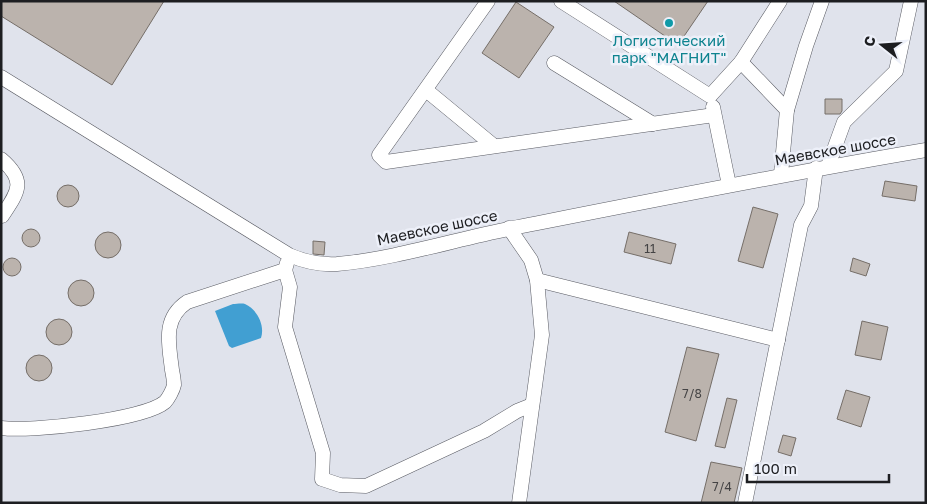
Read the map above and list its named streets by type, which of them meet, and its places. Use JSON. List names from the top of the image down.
{
  "streets": {
    "street": ["Маевское шоссе"]
  },
  "places": ["Логистический парк \"МАГНИТ\""],
  "house_numbers": ["11", "7/8", "7/4"],
  "scale_bar": "100 m",
  "north": "left"
}
